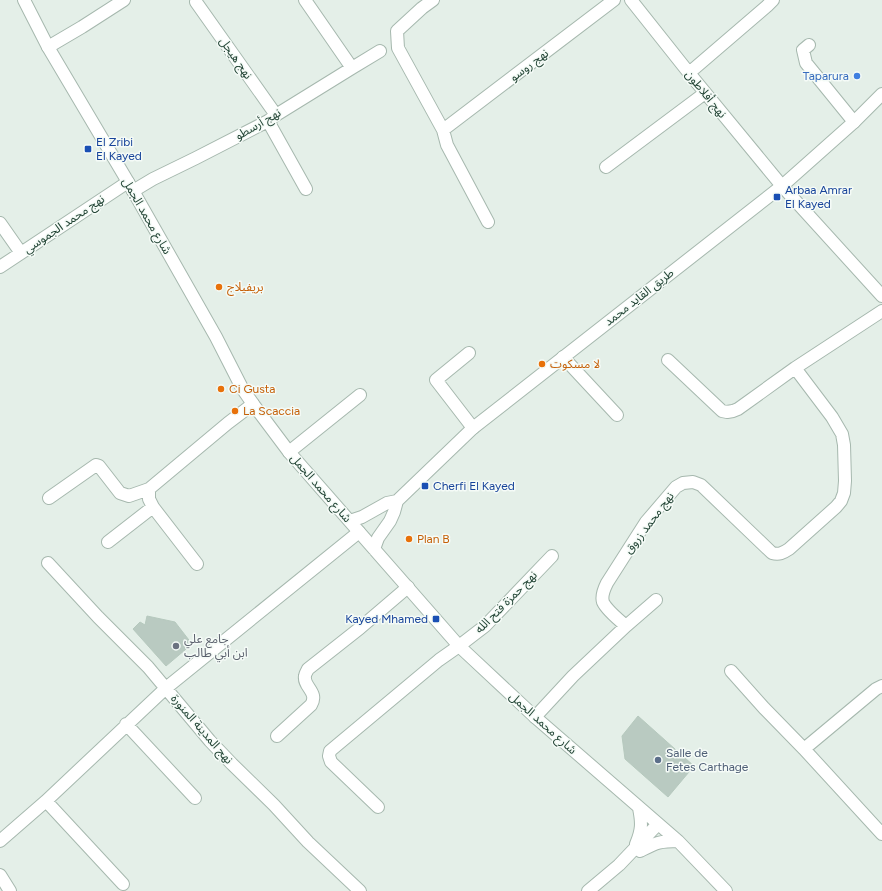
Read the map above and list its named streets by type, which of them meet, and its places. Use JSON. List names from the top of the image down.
{
  "streets": {
    "street": [
      "نهج هيجل",
      "نهج روسو",
      "نهج أفلاطون",
      "نهج أرسطو",
      "شارع محمد الجمل",
      "نهج محمد الجموسي",
      "طريق القايد محمد",
      "نهج محمد زروق",
      "نهج حمزة فتح الله",
      "نهج المدينة المنورة"
    ]
  },
  "crossings": [
    ["نهج هيجل", "نهج أرسطو"],
    ["نهج أفلاطون", "طريق القايد محمد"],
    ["نهج أرسطو", "شارع محمد الجمل"],
    ["نهج أرسطو", "نهج محمد الجموسي"],
    ["شارع محمد الجمل", "نهج محمد الجموسي"],
    ["شارع محمد الجمل", "طريق القايد محمد"],
    ["شارع محمد الجمل", "نهج حمزة فتح الله"]
  ],
  "places": {
    "other": [
      "Taparura",
      "بريفيلاج",
      "لا مسكوت",
      "Ci Gusta",
      "La Scaccia",
      "Plan B",
      "جامع علي ابن أبي طالب",
      "Salle de Fetes Carthage"
    ],
    "transit": [
      "El Zribi El Kayed",
      "Arbaa Amrar El Kayed",
      "Cherfi El Kayed",
      "Kayed Mhamed"
    ]
  }
}
